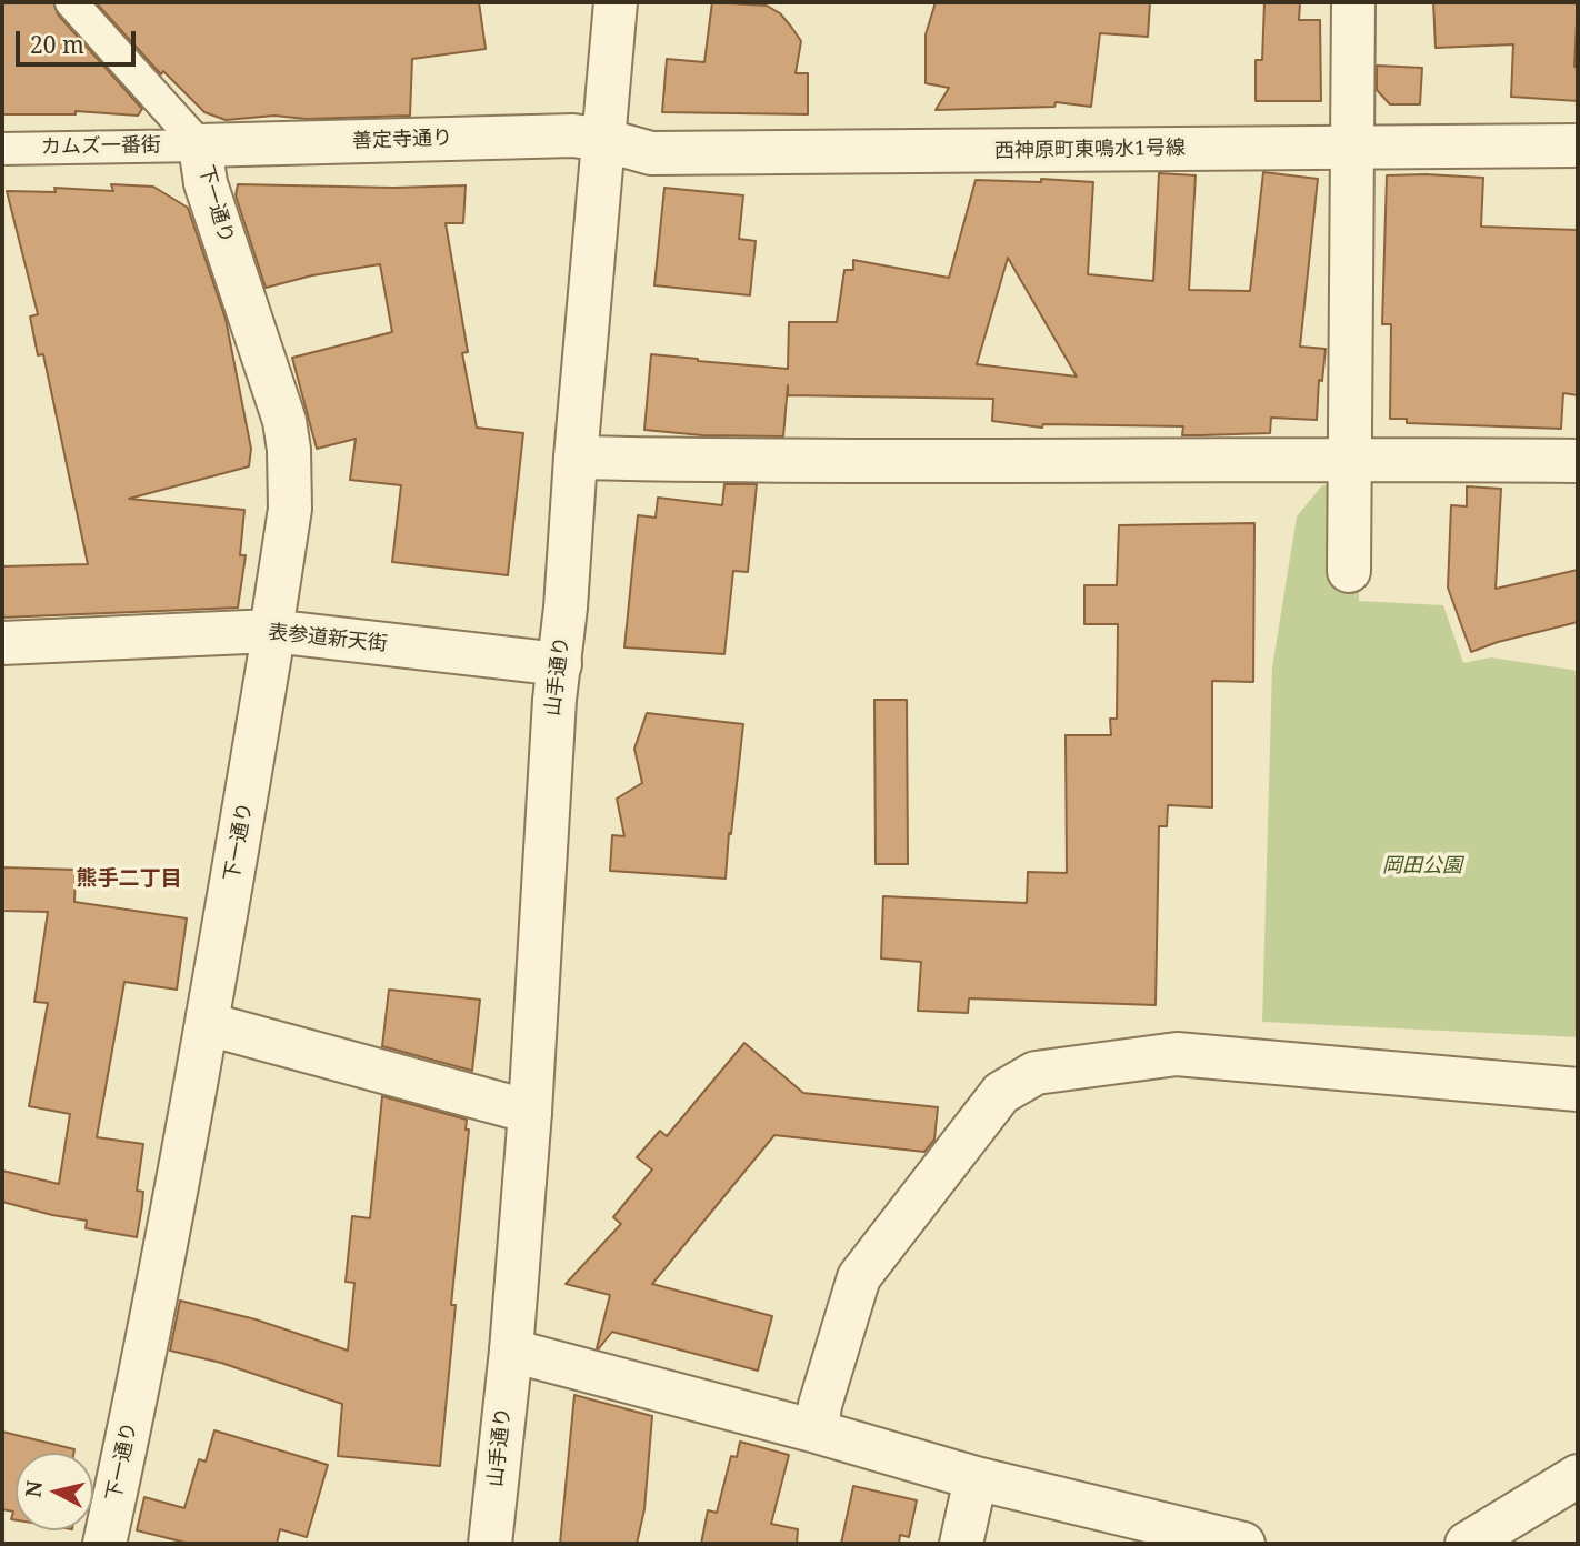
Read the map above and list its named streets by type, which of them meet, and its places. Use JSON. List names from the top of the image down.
{
  "streets": {
    "street": [
      "善定寺通り",
      "カムズ一番街",
      "西神原町東鳴水1号線",
      "下一通り",
      "表参道新天街",
      "山手通り"
    ]
  },
  "crossings": [
    ["善定寺通り", "カムズ一番街"],
    ["善定寺通り", "西神原町東鳴水1号線"],
    ["善定寺通り", "下一通り"],
    ["善定寺通り", "山手通り"],
    ["カムズ一番街", "下一通り"],
    ["西神原町東鳴水1号線", "山手通り"],
    ["下一通り", "表参道新天街"],
    ["表参道新天街", "山手通り"]
  ],
  "districts": ["熊手二丁目"],
  "parks": ["岡田公園"],
  "scale_bar": "20 m",
  "north": "left"
}
